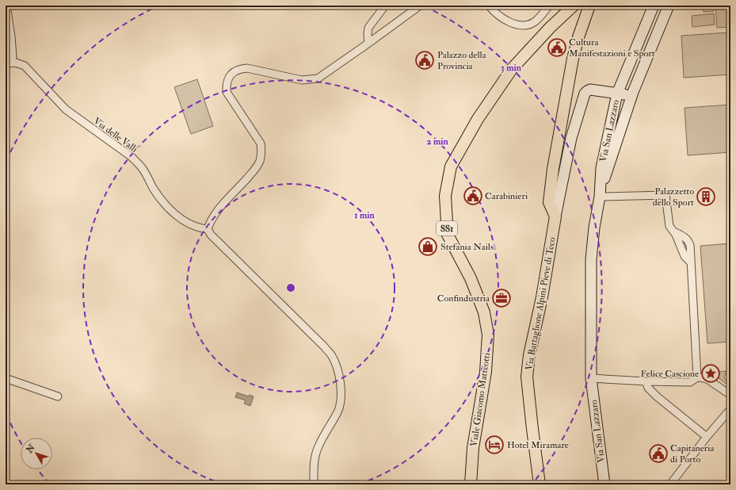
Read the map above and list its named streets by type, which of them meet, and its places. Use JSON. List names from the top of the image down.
{
  "streets": {
    "main road": ["SS1", "Via Battaglione Alpini Pieve di Teco", "Viale Giacomo Matteotti"],
    "street": ["Via San Lazzaro", "Via delle Valli"]
  },
  "crossings": [
    ["Via San Lazzaro", "Via Battaglione Alpini Pieve di Teco"]
  ],
  "places": {
    "public building": [
      "Cultura Manifestazioni e Sport",
      "Palazzo della Provincia",
      "Carabinieri",
      "Capitaneria di Porto"
    ],
    "building": ["Palazzetto dello Sport"],
    "shop": ["Stefania Nails"],
    "office": ["Confindustria"],
    "place": ["Felice Cascione"],
    "hotel": ["Hotel Miramare"]
  },
  "north": "top left",
  "rings": ["3 min", "2 min", "1 min"]
}
